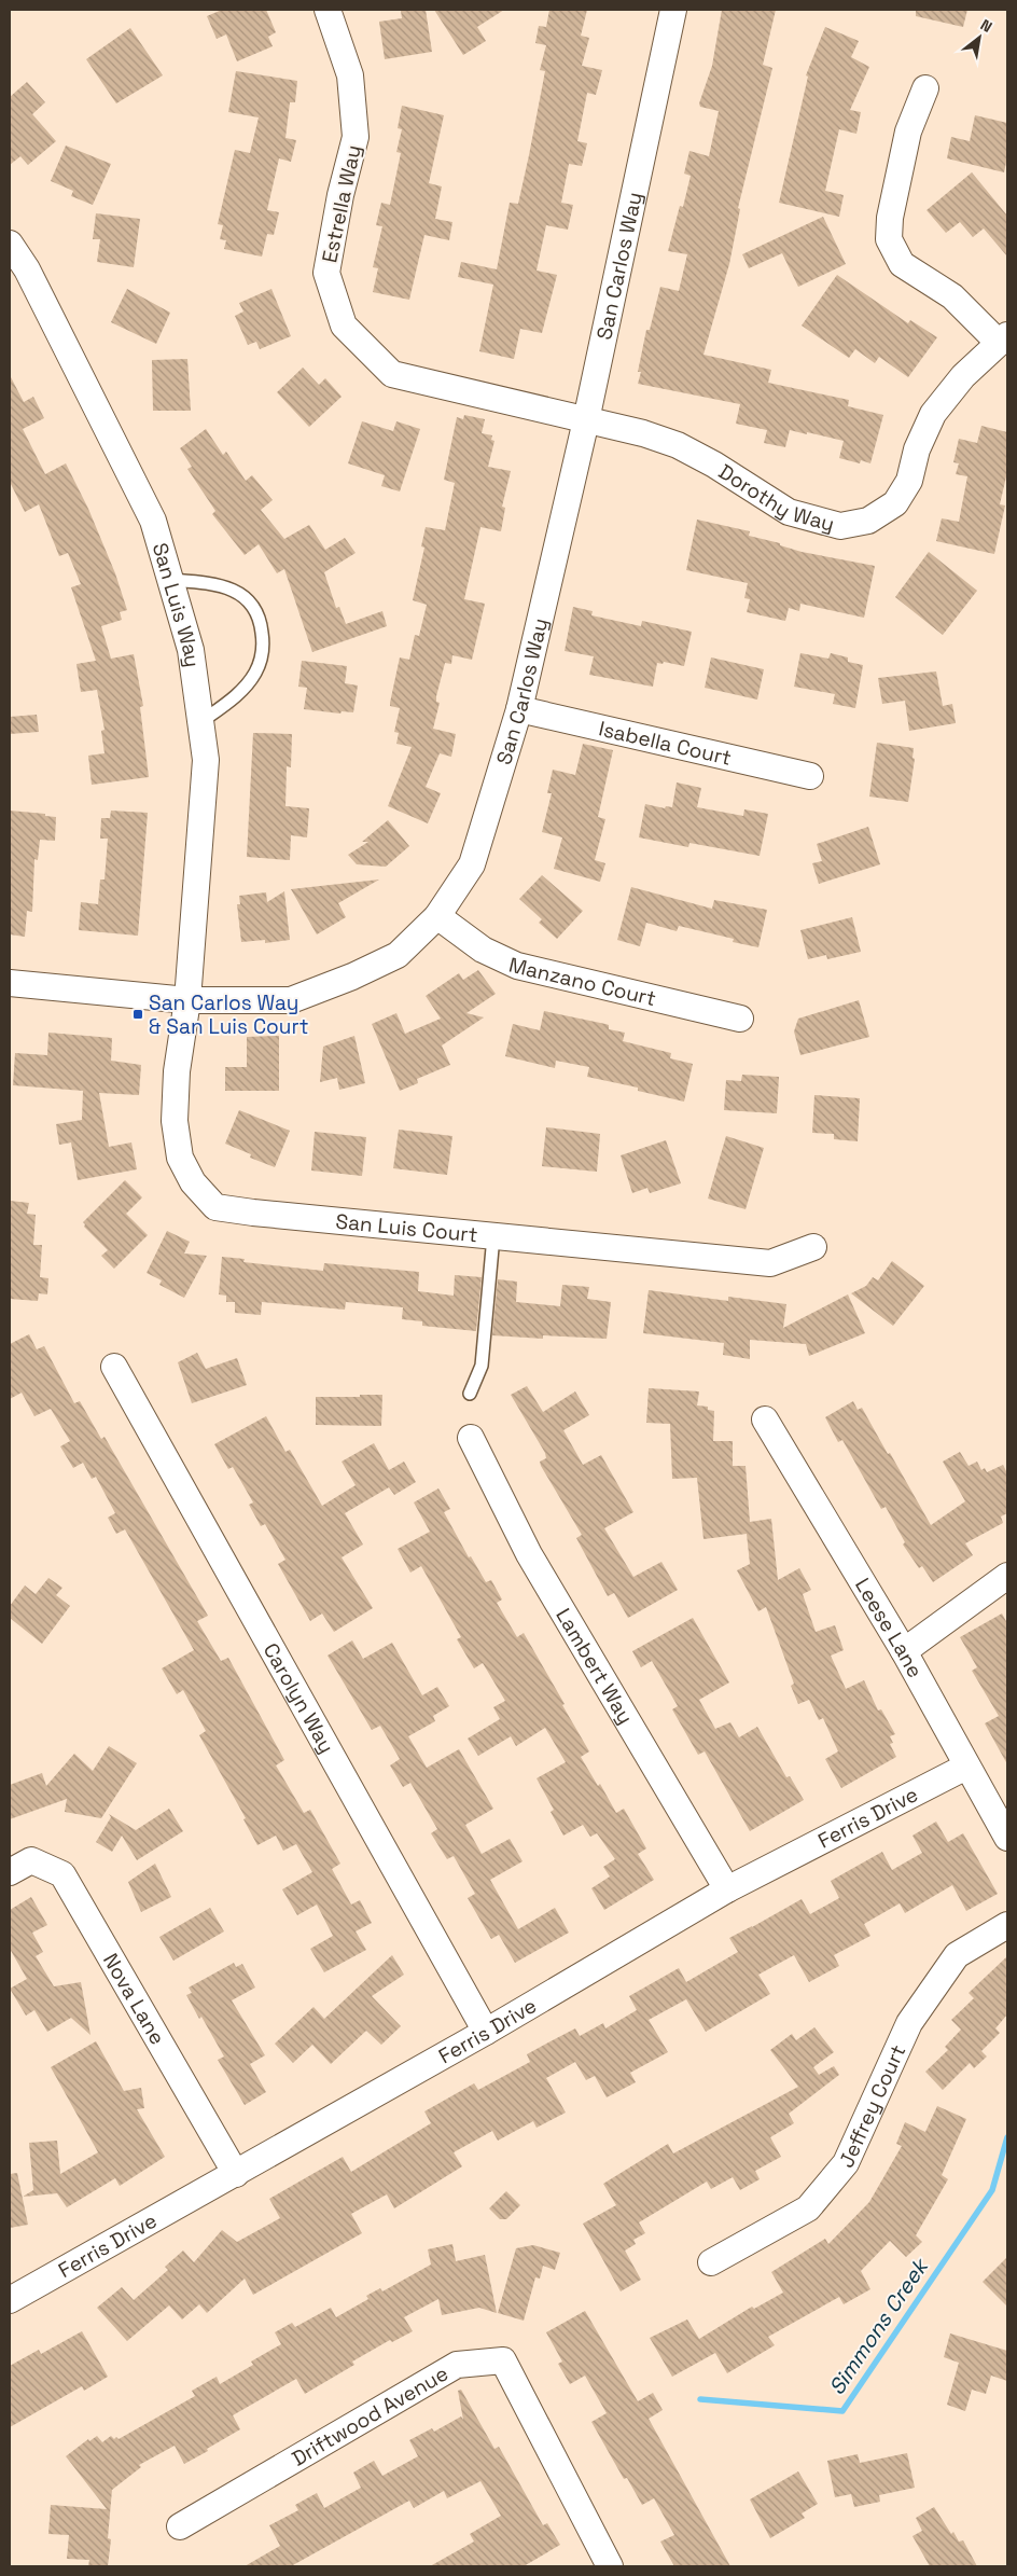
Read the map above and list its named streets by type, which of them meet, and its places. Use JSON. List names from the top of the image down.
{
  "streets": {
    "street": [
      "Estrella Way",
      "San Carlos Way",
      "Dorothy Way",
      "San Luis Way",
      "Isabella Court",
      "Manzano Court",
      "San Luis Court",
      "Leese Lane",
      "Lambert Way",
      "Carolyn Way",
      "Ferris Drive",
      "Nova Lane",
      "Jeffrey Court",
      "Driftwood Avenue"
    ]
  },
  "crossings": [
    ["Estrella Way", "San Carlos Way"],
    ["Estrella Way", "Dorothy Way"],
    ["San Carlos Way", "Dorothy Way"],
    ["San Carlos Way", "San Luis Way"],
    ["San Carlos Way", "Isabella Court"],
    ["San Carlos Way", "Manzano Court"],
    ["San Carlos Way", "San Luis Court"],
    ["San Luis Way", "San Luis Court"],
    ["Leese Lane", "Ferris Drive"],
    ["Lambert Way", "Ferris Drive"],
    ["Carolyn Way", "Ferris Drive"],
    ["Ferris Drive", "Nova Lane"]
  ],
  "water": ["Simmons Creek"],
  "places": {
    "transit": ["San Carlos Way & San Luis Court"]
  },
  "north": "top right"
}
